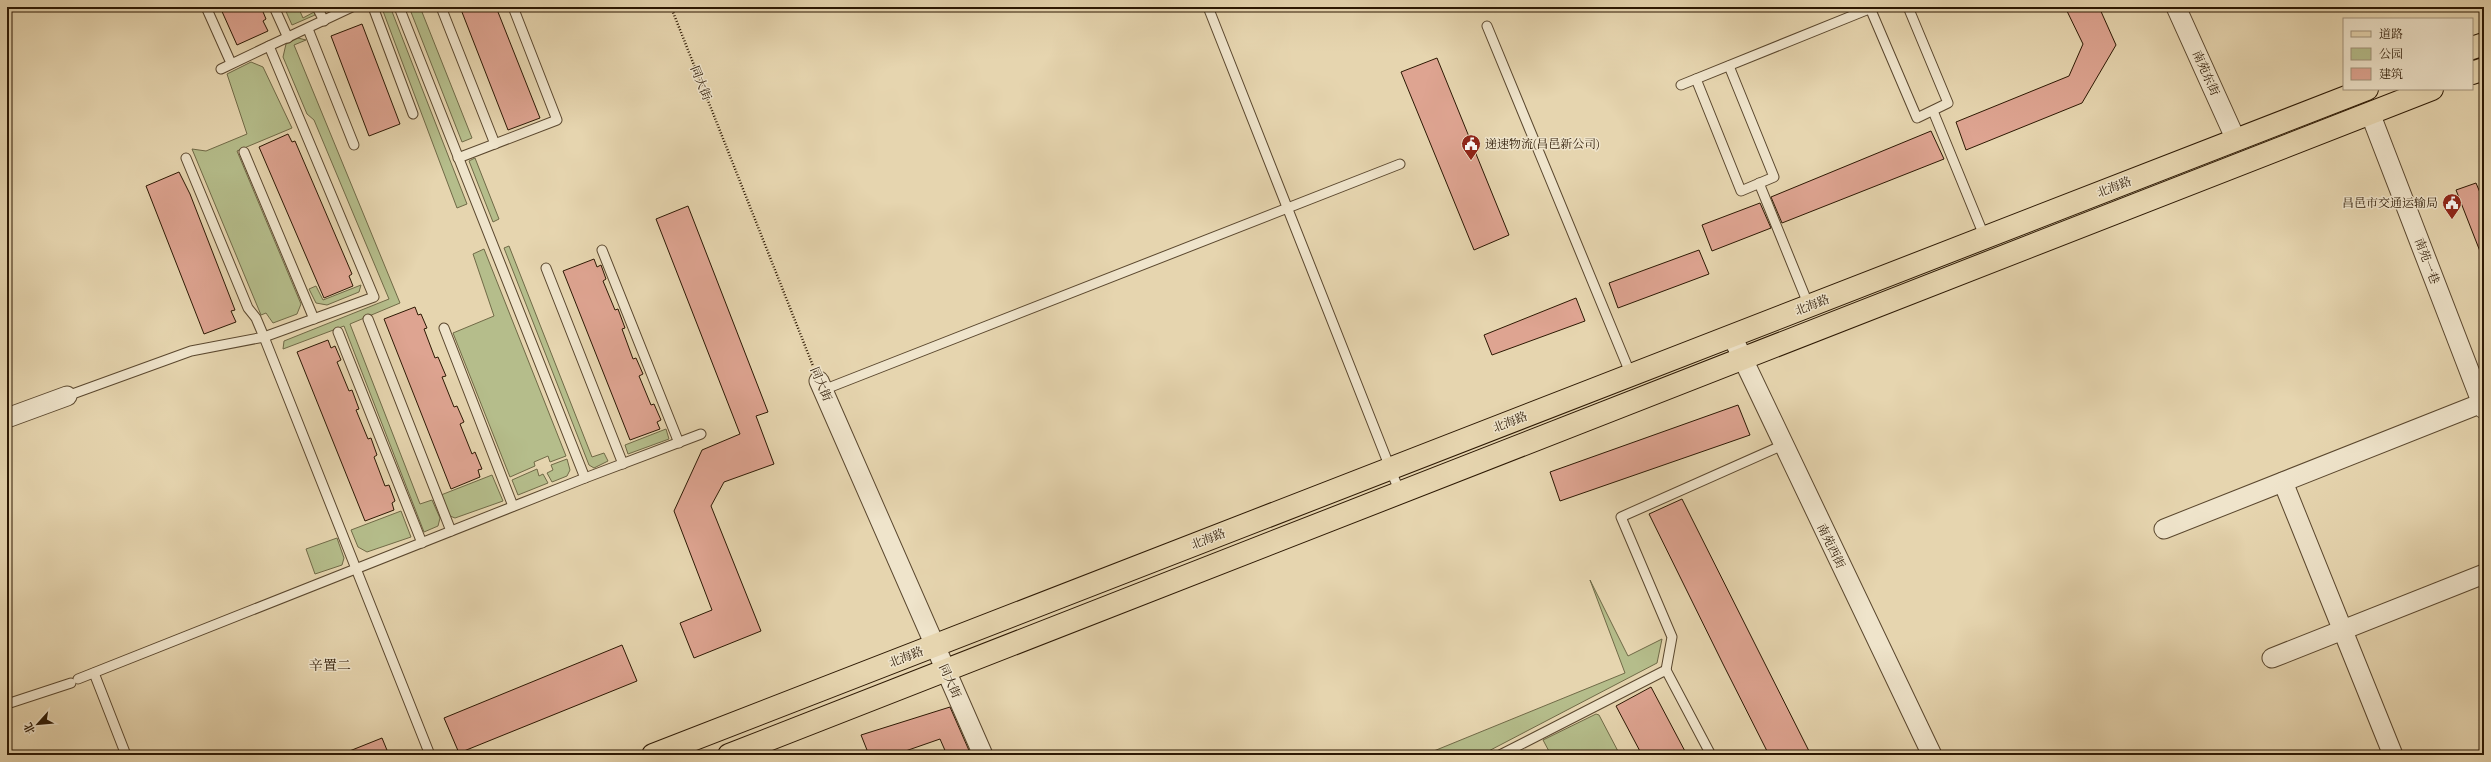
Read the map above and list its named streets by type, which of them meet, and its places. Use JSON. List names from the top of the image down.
{
  "streets": {
    "main road": ["北海路"],
    "street": [
      "南苑东街",
      "同大街",
      "南苑一巷",
      "南苑西街"
    ]
  },
  "crossings": [
    ["南苑东街", "北海路"],
    ["同大街", "北海路"],
    ["北海路", "南苑一巷"],
    ["北海路", "南苑西街"]
  ],
  "districts": ["辛置二"],
  "places": {
    "public building": ["递速物流(昌邑新公司)", "昌邑市交通运输局"]
  },
  "legend": ["道路", "公园", "建筑"],
  "north": "bottom left"
}
